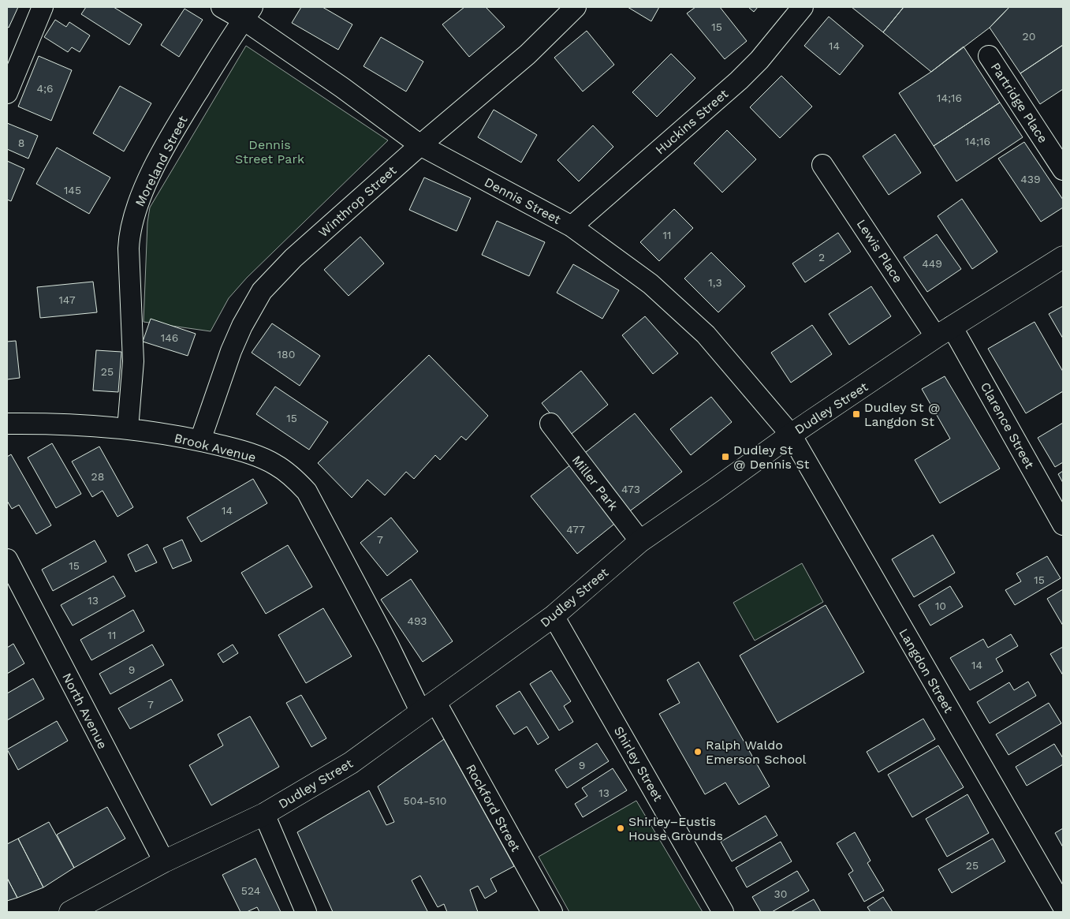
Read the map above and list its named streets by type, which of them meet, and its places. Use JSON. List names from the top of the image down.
{
  "streets": {
    "main road": ["Dudley Street"],
    "street": [
      "Partridge Place",
      "Huckins Street",
      "Moreland Street",
      "Dennis Street",
      "Winthrop Street",
      "Lewis Place",
      "Clarence Street",
      "Brook Avenue",
      "Miller Park",
      "Langdon Street",
      "North Avenue",
      "Shirley Street",
      "Rockford Street"
    ]
  },
  "crossings": [
    ["Huckins Street", "Dennis Street"],
    ["Moreland Street", "Dennis Street"],
    ["Moreland Street", "Brook Avenue"],
    ["Dennis Street", "Winthrop Street"],
    ["Dennis Street", "Dudley Street"],
    ["Dennis Street", "Langdon Street"],
    ["Winthrop Street", "Brook Avenue"],
    ["Lewis Place", "Dudley Street"],
    ["Lewis Place", "Clarence Street"],
    ["Dudley Street", "Clarence Street"],
    ["Dudley Street", "Brook Avenue"],
    ["Dudley Street", "Miller Park"],
    ["Dudley Street", "Langdon Street"],
    ["Dudley Street", "North Avenue"],
    ["Dudley Street", "Shirley Street"],
    ["Dudley Street", "Rockford Street"],
    ["Brook Avenue", "Rockford Street"]
  ],
  "parks": ["Dennis Street Park"],
  "places": {
    "transit": ["Dudley St @ Langdon St", "Dudley St @ Dennis St"],
    "other": ["Ralph Waldo Emerson School", "Shirley–Eustis House Grounds"]
  },
  "house_numbers": [
    "15",
    "20",
    "14",
    "4;6",
    "14;16",
    "14;16",
    "8",
    "439",
    "145",
    "11",
    "2",
    "449",
    "1,3",
    "147",
    "146",
    "180",
    "25",
    "15",
    "28",
    "473",
    "14",
    "477",
    "7",
    "15",
    "15",
    "13",
    "10",
    "493",
    "11",
    "14",
    "9",
    "7",
    "9",
    "13",
    "504-510",
    "25",
    "524",
    "30"
  ]
}
